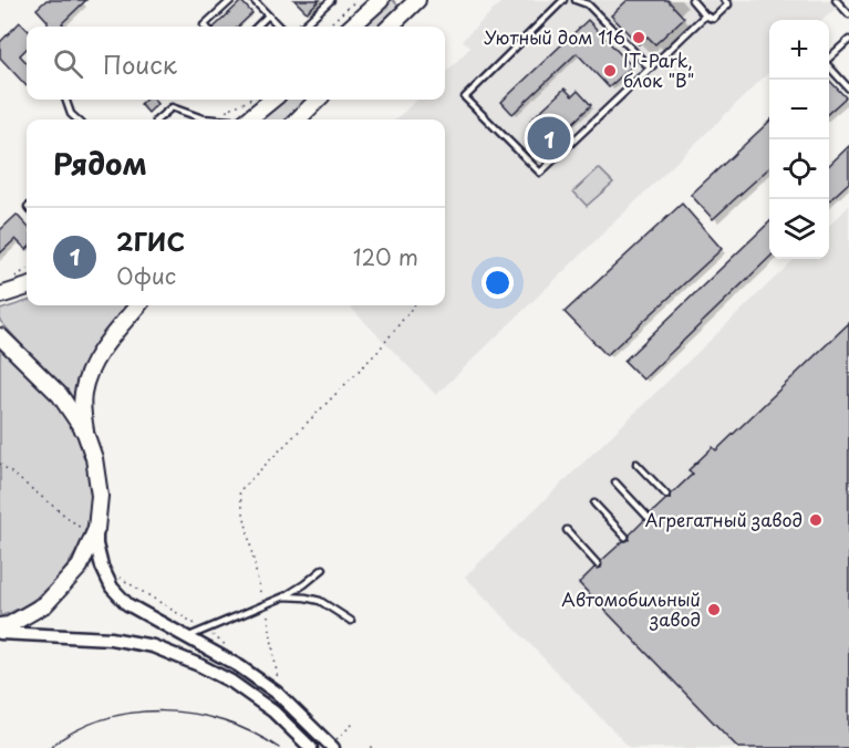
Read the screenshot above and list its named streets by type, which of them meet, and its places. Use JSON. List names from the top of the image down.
{
  "places": [
    "Уютный дом 116",
    "IT-Park, блок \"В\"",
    "Агрегатный завод",
    "Автомобильный завод"
  ],
  "page": {
    "map_buttons": ["+", "−"],
    "search": "Поиск",
    "pins": "1",
    "heading": "Рядом",
    "list": [
      {
        "mark": "1",
        "name": "2ГИС",
        "note": "Офис",
        "value": "120 m"
      }
    ]
  }
}
